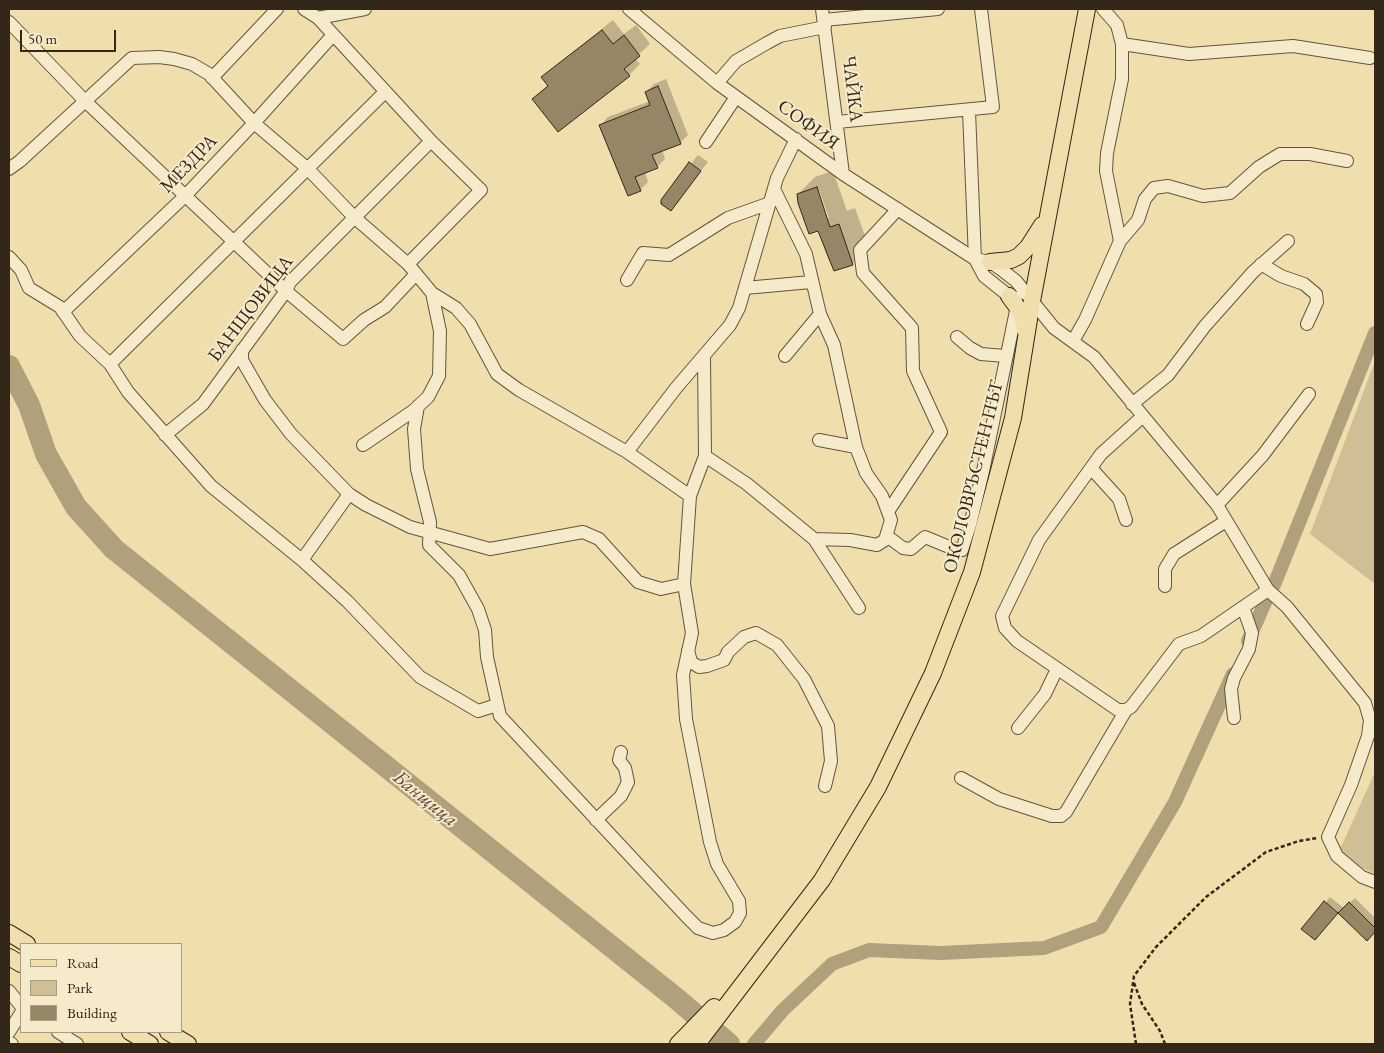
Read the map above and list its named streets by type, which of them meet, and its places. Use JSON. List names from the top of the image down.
{
  "streets": {
    "main road": ["ОКОЛОВРЪСТЕН ПЪТ"],
    "street": [
      "ЧАЙКА",
      "СОФИЯ",
      "МЕЗДРА",
      "БАНЩОВИЦА"
    ]
  },
  "crossings": [
    ["ЧАЙКА", "СОФИЯ"],
    ["СОФИЯ", "ОКОЛОВРЪСТЕН ПЪТ"]
  ],
  "water": ["Банщица"],
  "legend": ["Road", "Park", "Building"],
  "scale_bar": "50 m"
}
